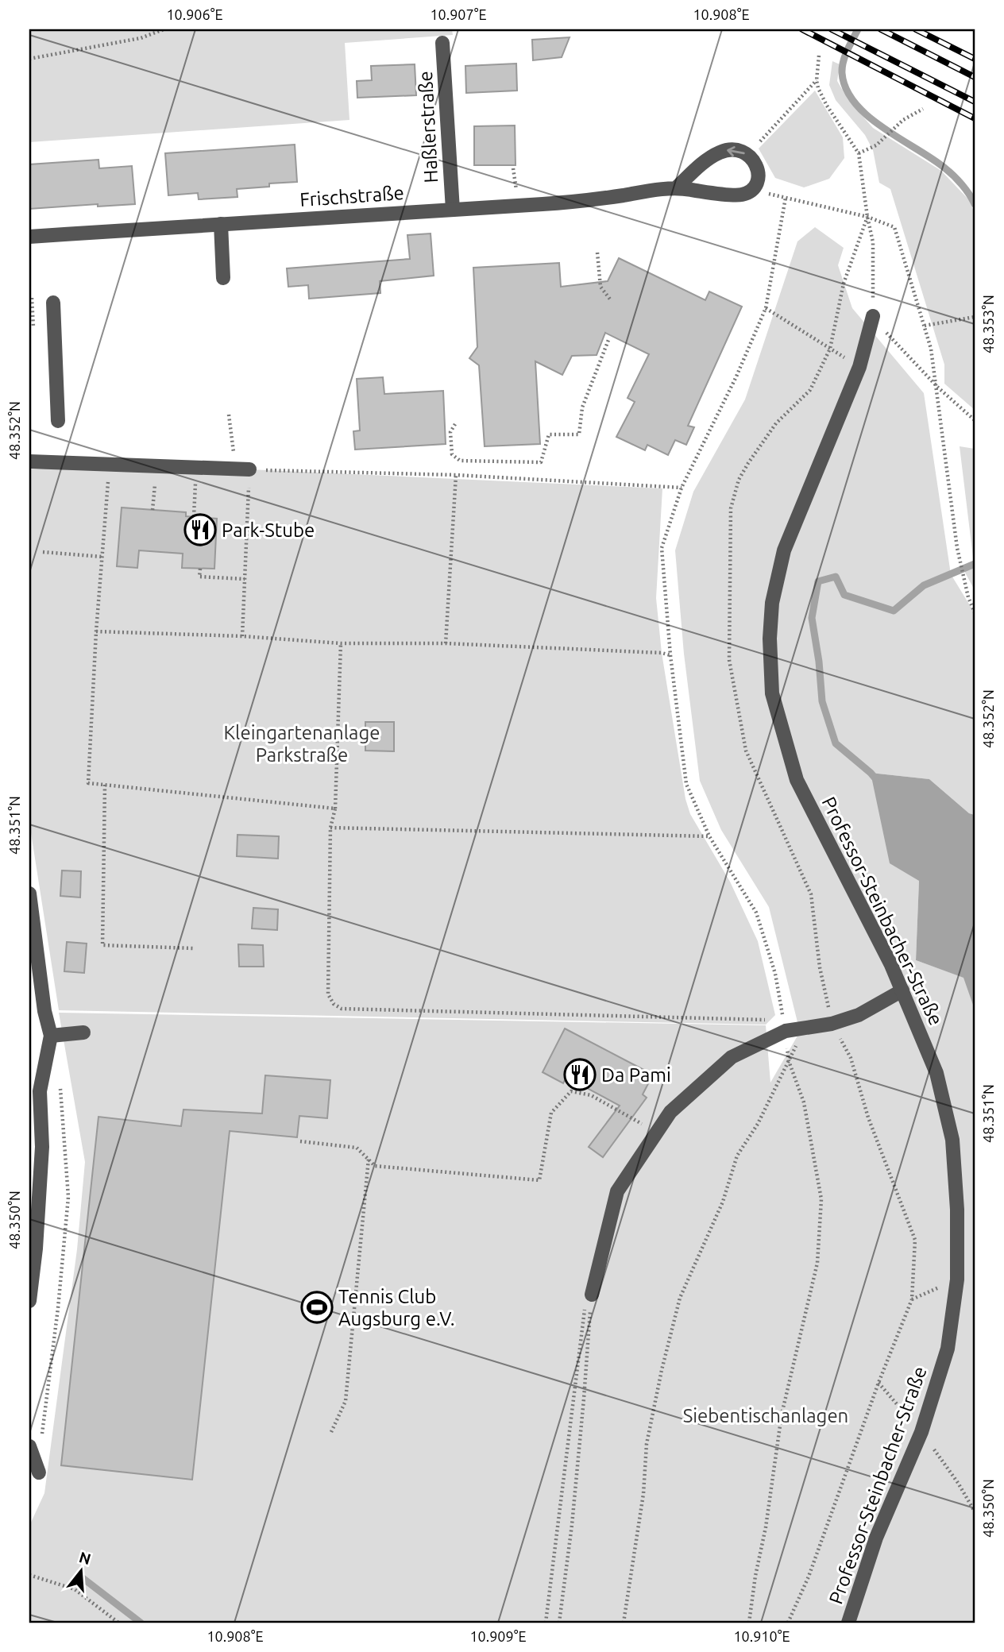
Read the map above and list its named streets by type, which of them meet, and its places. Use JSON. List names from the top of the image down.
{
  "streets": {
    "street": ["Haßlerstraße", "Frischstraße", "Professor-Steinbacher-Straße"]
  },
  "crossings": [
    ["Haßlerstraße", "Frischstraße"]
  ],
  "parks": ["Kleingartenanlage Parkstraße", "Siebentischanlagen"],
  "places": {
    "restaurant": ["Park-Stube", "Da Pami"],
    "sports": ["Tennis Club Augsburg e.V."]
  },
  "north": "top",
  "coordinates": [
    "10.906°E",
    "10.907°E",
    "10.908°E",
    "48.353°N",
    "48.352°N",
    "48.351°N",
    "48.350°N",
    "10.909°E",
    "10.910°E"
  ]
}
